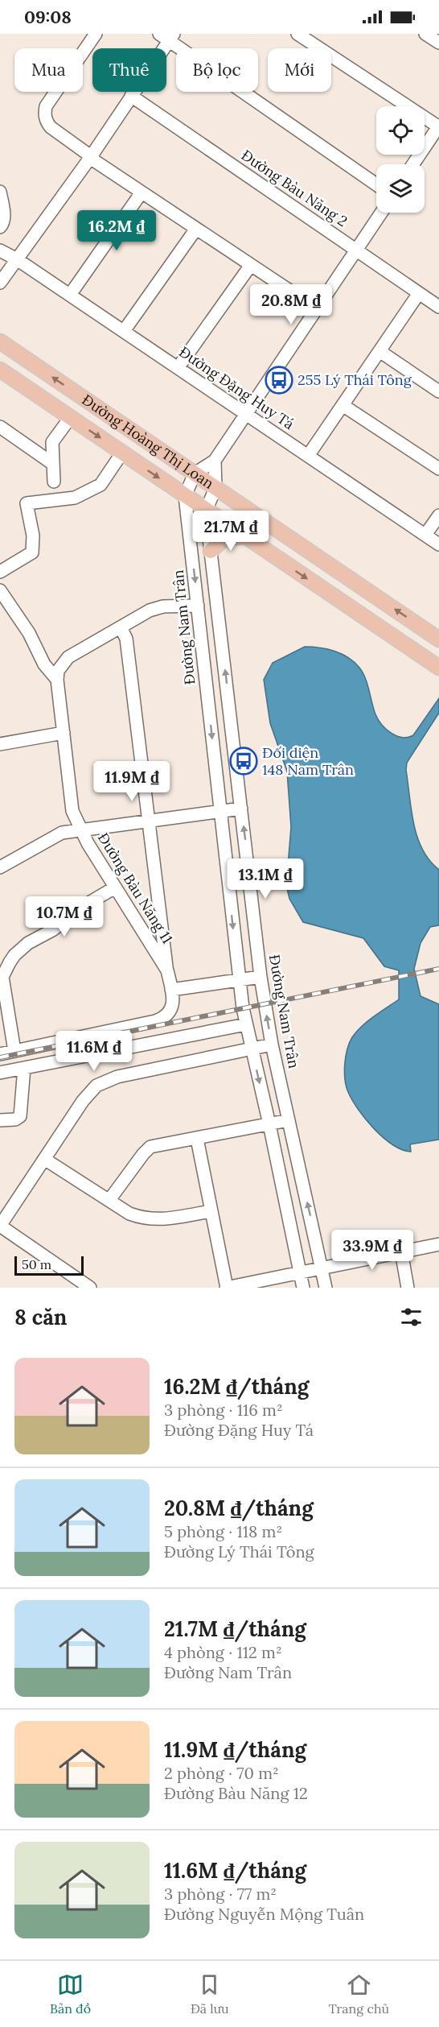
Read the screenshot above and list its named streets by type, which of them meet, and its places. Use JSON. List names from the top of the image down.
{
  "streets": {
    "main road": ["Đường Hoàng Thị Loan"],
    "street": [
      "Đường Bàu Năng 2",
      "Đường Đặng Huy Tá",
      "Đường Nam Trân",
      "Đường Bàu Năng 11"
    ]
  },
  "crossings": [
    ["Đường Hoàng Thị Loan", "Đường Nam Trân"]
  ],
  "places": {
    "bus stop": ["255 Lý Thái Tông", "Đối diện 148 Nam Trân"]
  },
  "scale_bar": "50 m",
  "page": {
    "status": "09:08",
    "chip": [
      "Mua",
      "Thuê",
      "Bộ lọc",
      "Mới"
    ],
    "price": [
      "16.2M ₫",
      "20.8M ₫",
      "21.7M ₫",
      "11.9M ₫",
      "13.1M ₫",
      "10.7M ₫",
      "11.6M ₫",
      "33.9M ₫"
    ],
    "scale": "50 m",
    "heading": "8 căn",
    "list": [
      {
        "name": "16.2M ₫/tháng",
        "note": "3 phòng · 116 m² · Đường Đặng Huy Tá"
      },
      {
        "name": "20.8M ₫/tháng",
        "note": "5 phòng · 118 m² · Đường Lý Thái Tông"
      },
      {
        "name": "21.7M ₫/tháng",
        "note": "4 phòng · 112 m² · Đường Nam Trân"
      },
      {
        "name": "11.9M ₫/tháng",
        "note": "2 phòng · 70 m² · Đường Bàu Năng 12"
      },
      {
        "name": "11.6M ₫/tháng",
        "note": "3 phòng · 77 m² · Đường Nguyễn Mộng Tuân"
      }
    ],
    "tabs": ["Bản đồ", "Đã lưu", "Trang chủ"]
  }
}
